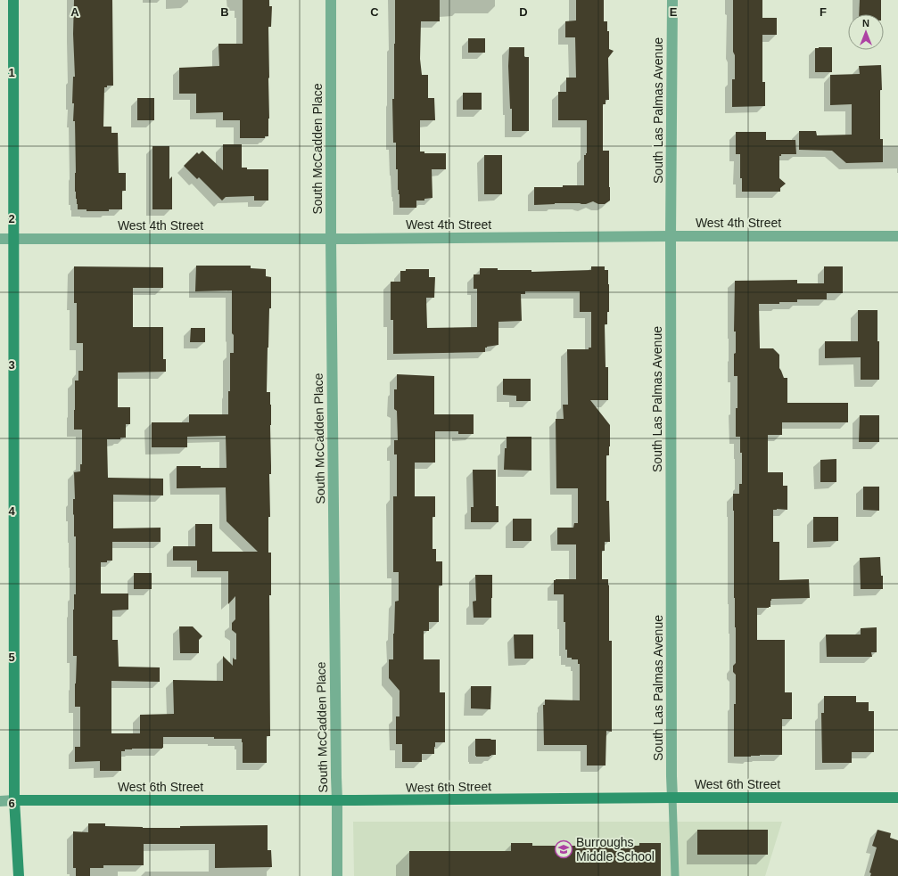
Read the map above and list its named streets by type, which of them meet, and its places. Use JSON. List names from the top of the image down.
{
  "streets": {
    "main road": ["West 6th Street"],
    "street": ["South Las Palmas Avenue", "South McCadden Place", "West 4th Street"]
  },
  "crossings": [
    ["South Las Palmas Avenue", "West 4th Street"],
    ["South Las Palmas Avenue", "West 6th Street"],
    ["South McCadden Place", "West 4th Street"],
    ["South McCadden Place", "West 6th Street"]
  ],
  "places": {
    "school or university": ["Burroughs Middle School"]
  },
  "north": "top",
  "grid": {
    "columns": [
      "A",
      "B",
      "C",
      "D",
      "E",
      "F"
    ],
    "rows": [
      "1",
      "2",
      "3",
      "4",
      "5",
      "6"
    ]
  }
}
